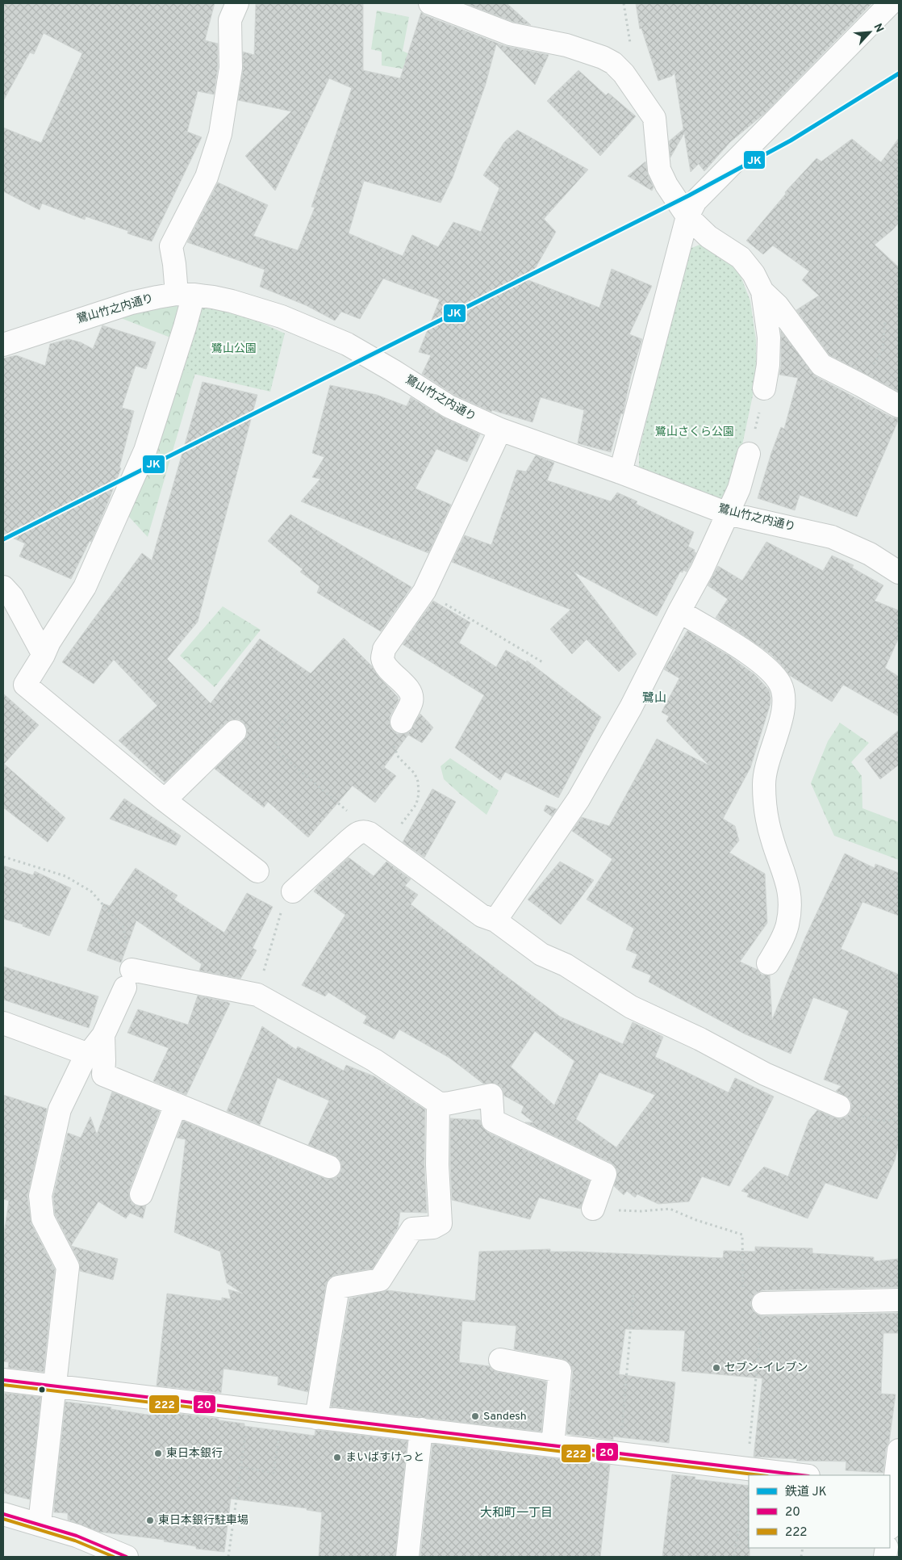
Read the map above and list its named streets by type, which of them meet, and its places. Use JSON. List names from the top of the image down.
{
  "streets": {
    "street": ["鷺山竹之内通り"]
  },
  "districts": ["鷺山", "大和町一丁目"],
  "parks": ["鷺山公園", "鷺山さくら公園"],
  "places": [
    "セブン-イレブン",
    "Sandesh",
    "東日本銀行",
    "まいばすけっと",
    "東日本銀行駐車場"
  ],
  "lines": ["rail line JK", "transit line 20", "transit line 222"],
  "legend": ["鉄道 JK", "20", "222"],
  "north": "top right"
}
